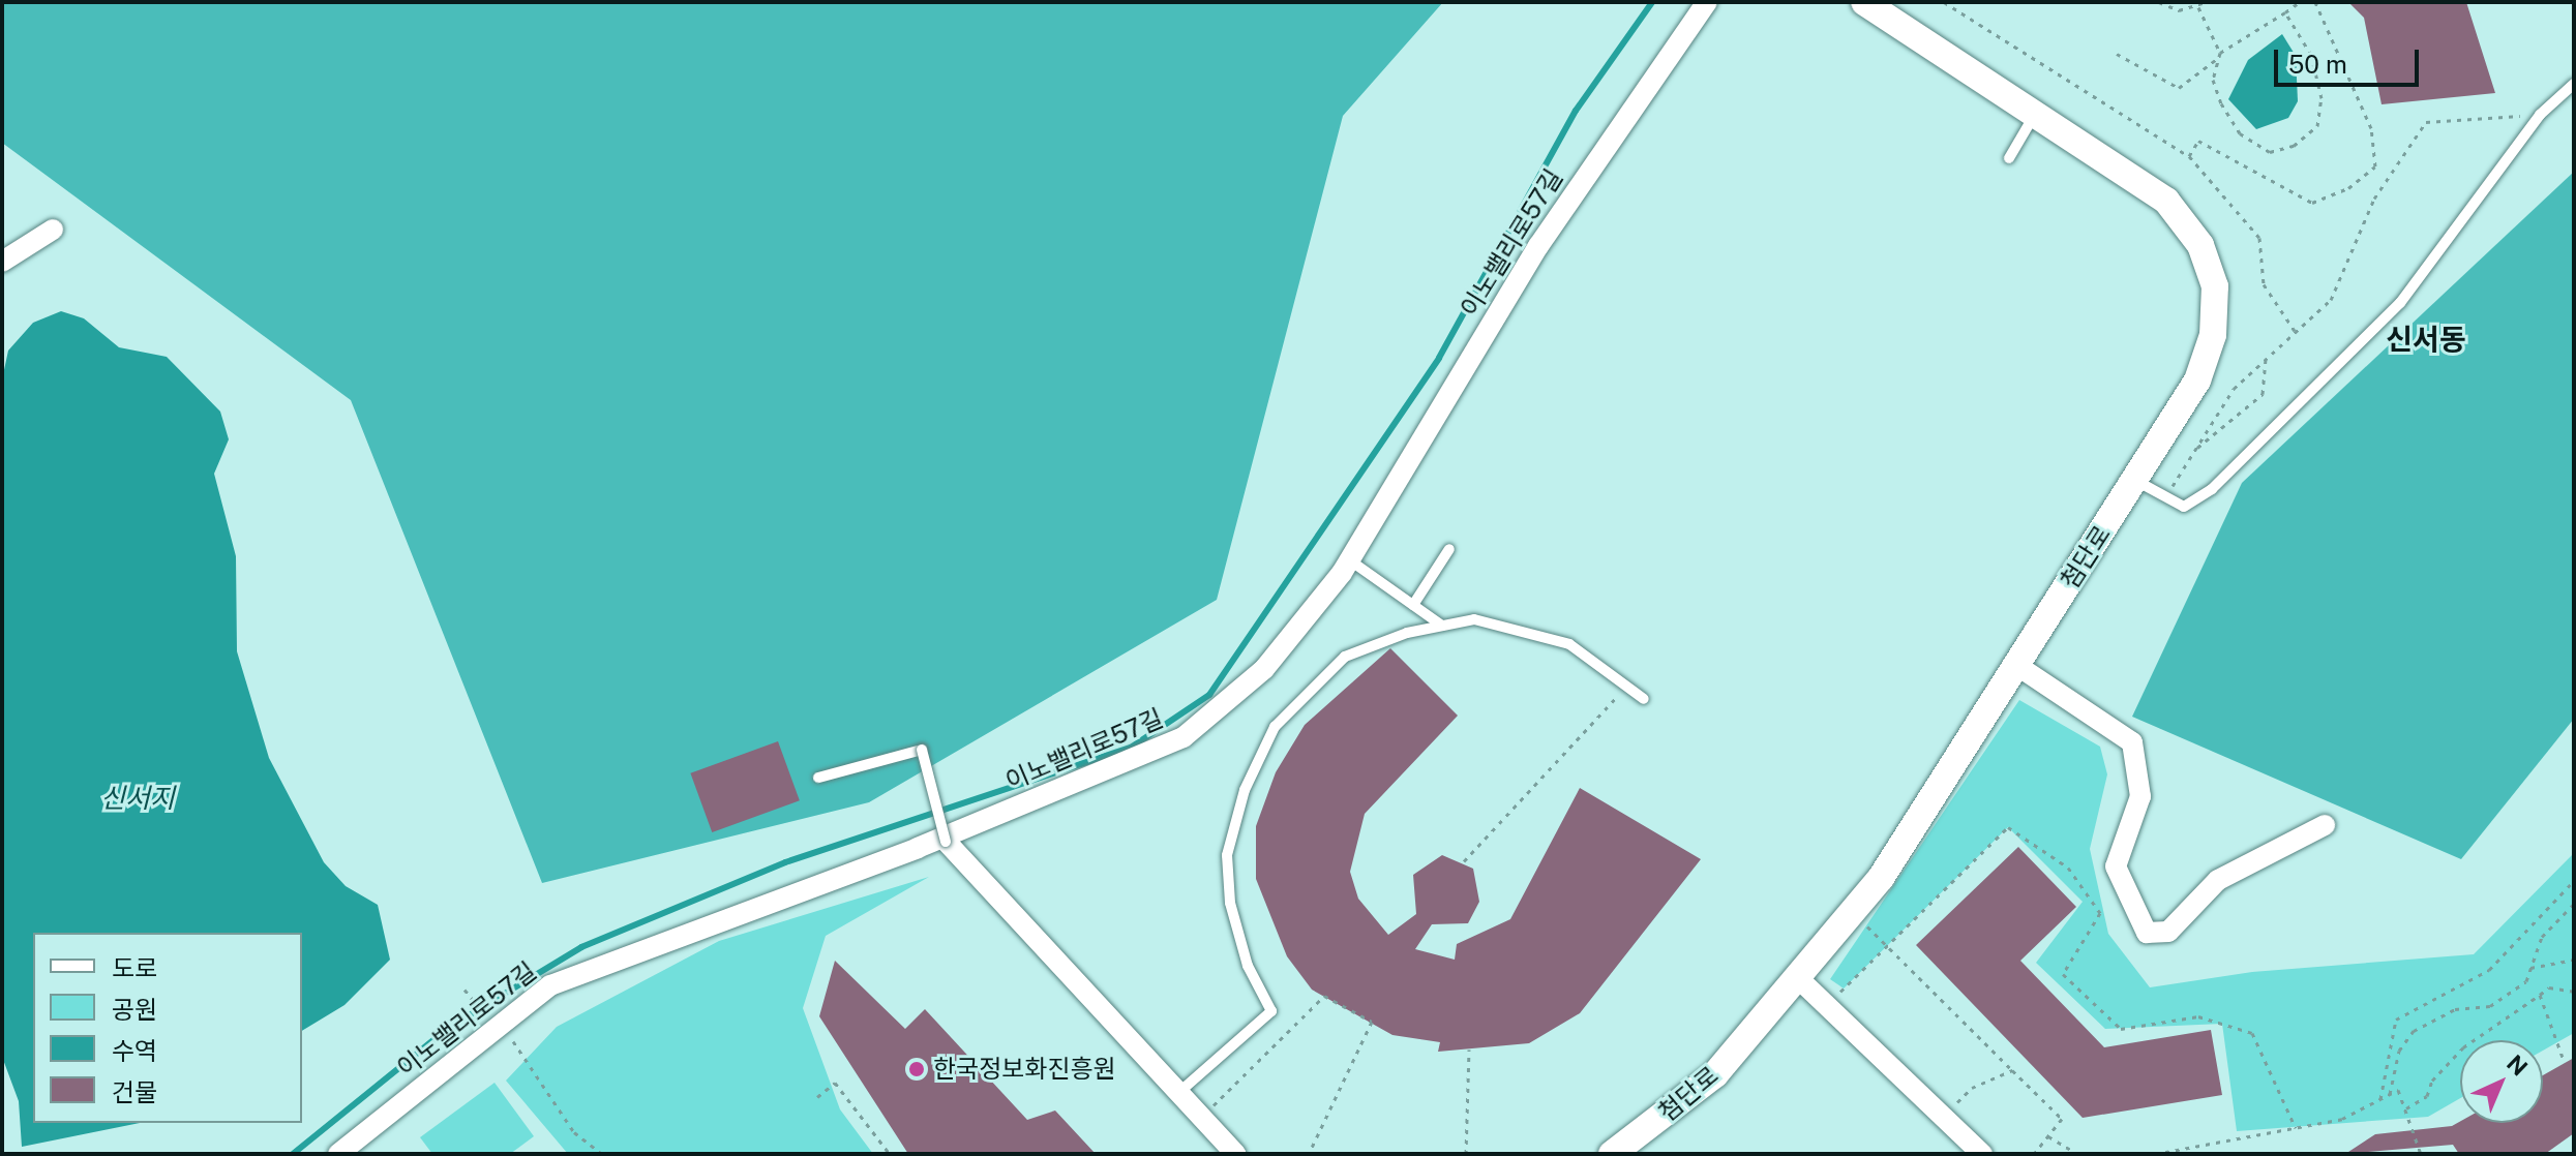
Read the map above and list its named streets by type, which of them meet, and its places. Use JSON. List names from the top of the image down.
{
  "streets": {
    "street": ["이노밸리로57길", "첨단로"]
  },
  "districts": ["신서동"],
  "water": ["신서지"],
  "places": ["한국정보화진흥원"],
  "legend": [
    "도로",
    "공원",
    "수역",
    "건물"
  ],
  "scale_bar": "50 m",
  "north": "top right"
}
